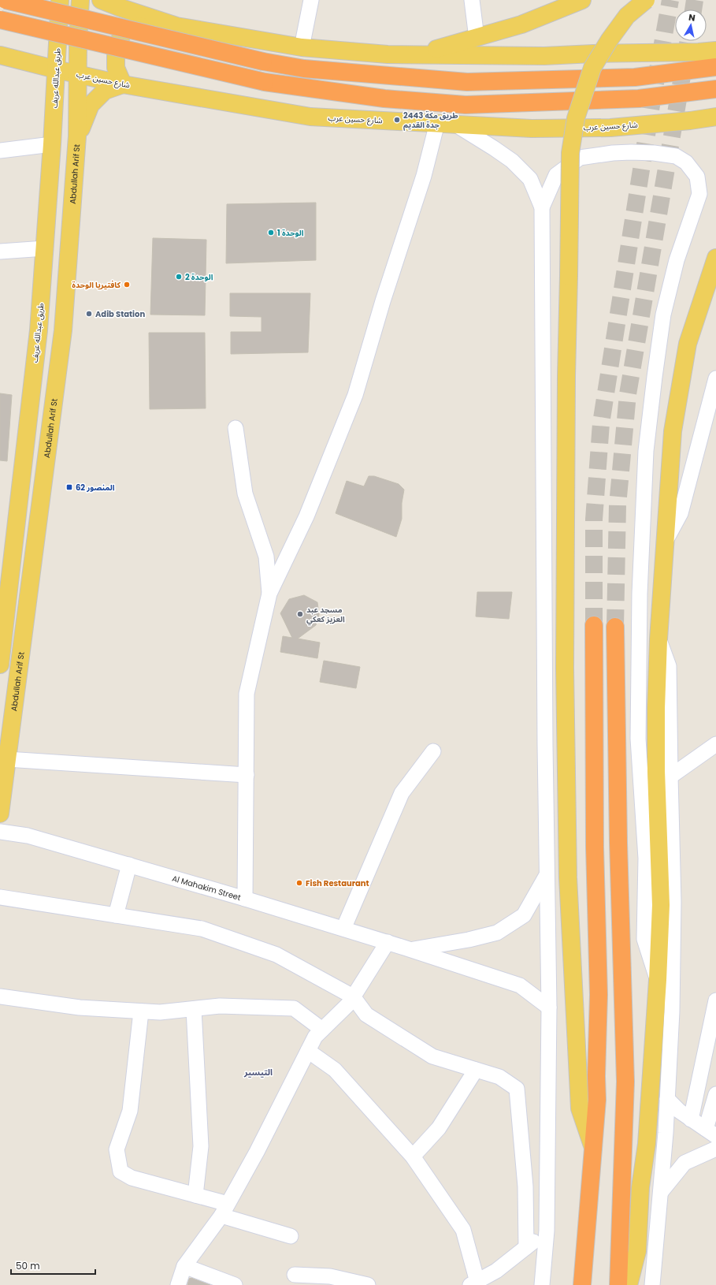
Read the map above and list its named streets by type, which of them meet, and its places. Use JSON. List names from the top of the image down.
{
  "streets": {
    "main road": ["طريق عبدالله عريف", "شارع حسين عرب", "Abdullah Arif St"],
    "street": ["Al Mahakim Street"]
  },
  "crossings": [
    ["طريق عبدالله عريف", "شارع حسين عرب"],
    ["شارع حسين عرب", "Abdullah Arif St"]
  ],
  "districts": ["التيسير"],
  "places": {
    "other": [
      "2443 طريق مكة جدة القديم",
      "الوحدة 1",
      "الوحدة 2",
      "كافتيريا الوحدة",
      "Adib Station",
      "مسجد عبد العزيز كعكي",
      "Fish Restaurant"
    ],
    "transit": ["المنصور 62"]
  },
  "scale_bar": "50 m",
  "north": "top"
}
